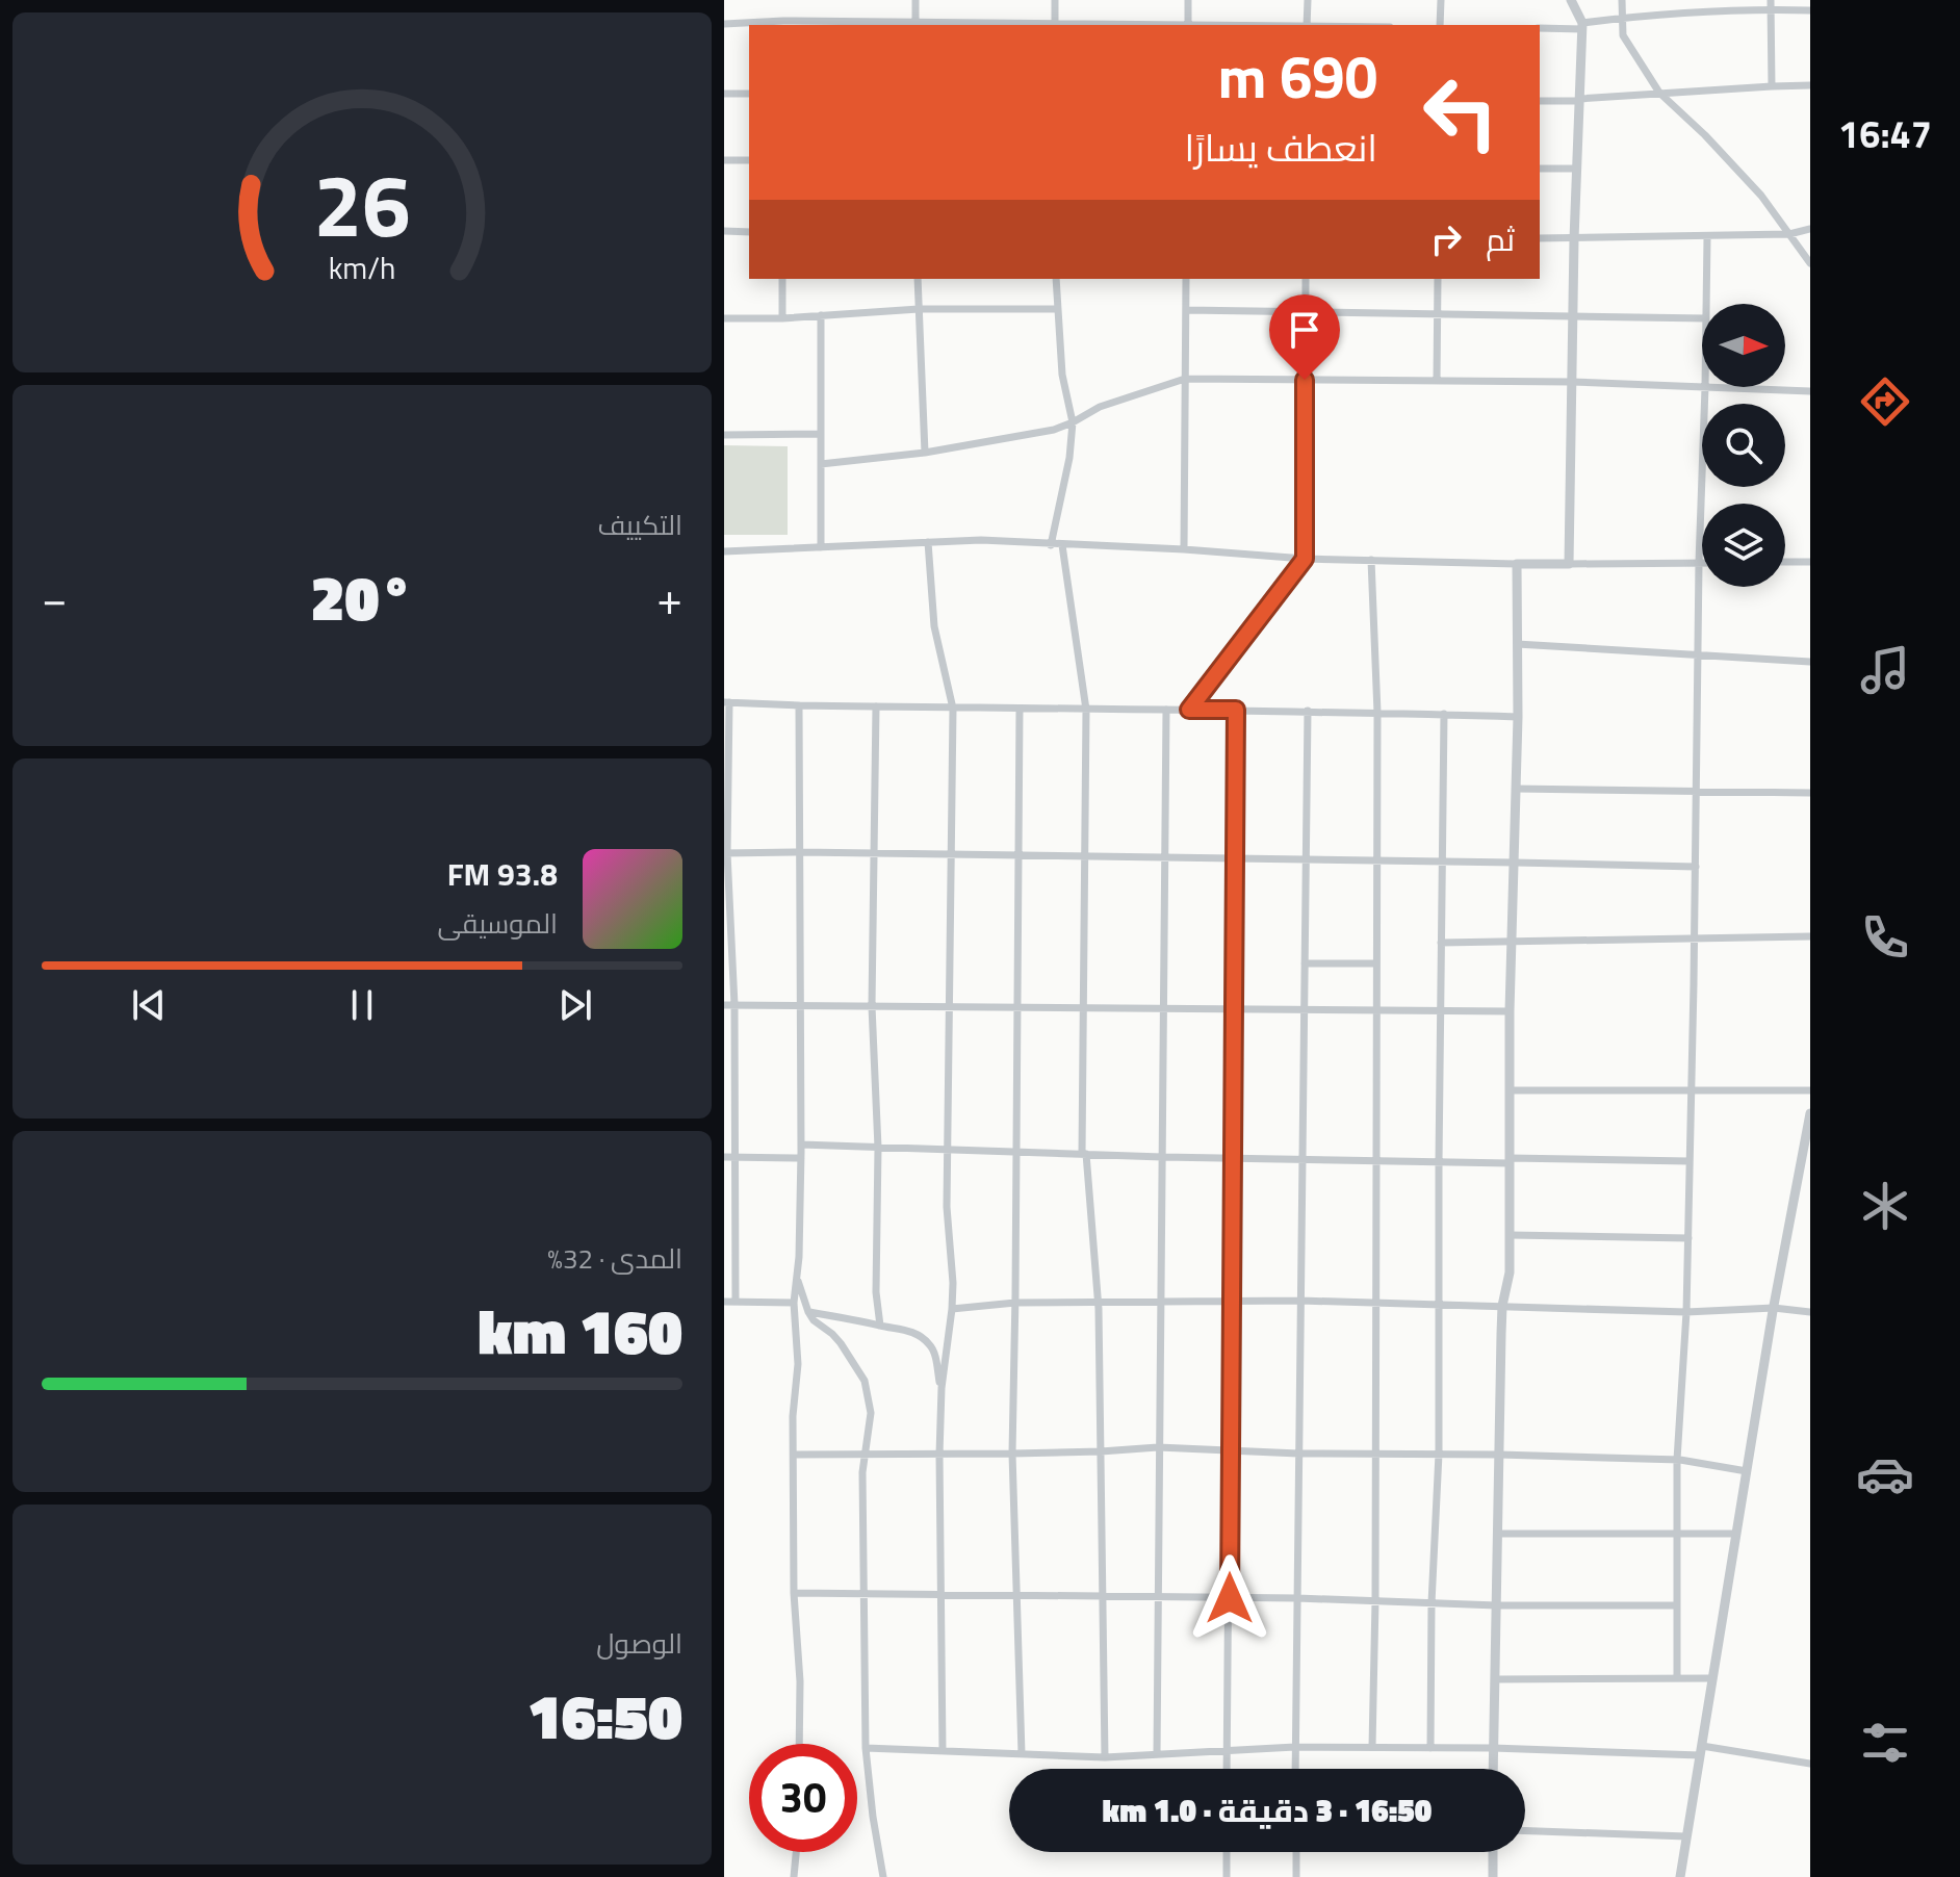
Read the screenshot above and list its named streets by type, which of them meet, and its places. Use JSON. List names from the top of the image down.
{
  "north": "right",
  "page": {
    "tabs": "16:47",
    "turn": ["690 m", "انعطف يسارًا"],
    "then": "ثم",
    "tile": [
      "التكييف",
      ["المدى · 32%", "160 km"],
      ["الوصول", "16:50"]
    ],
    "heat": ["−", "20°", "+"],
    "song": ["93.8 FM", "الموسيقى"],
    "limit": "30",
    "trip": "16:50 · 3 دقيقة · 1.0 km",
    "gauge": ["26", "km/h"]
  }
}
